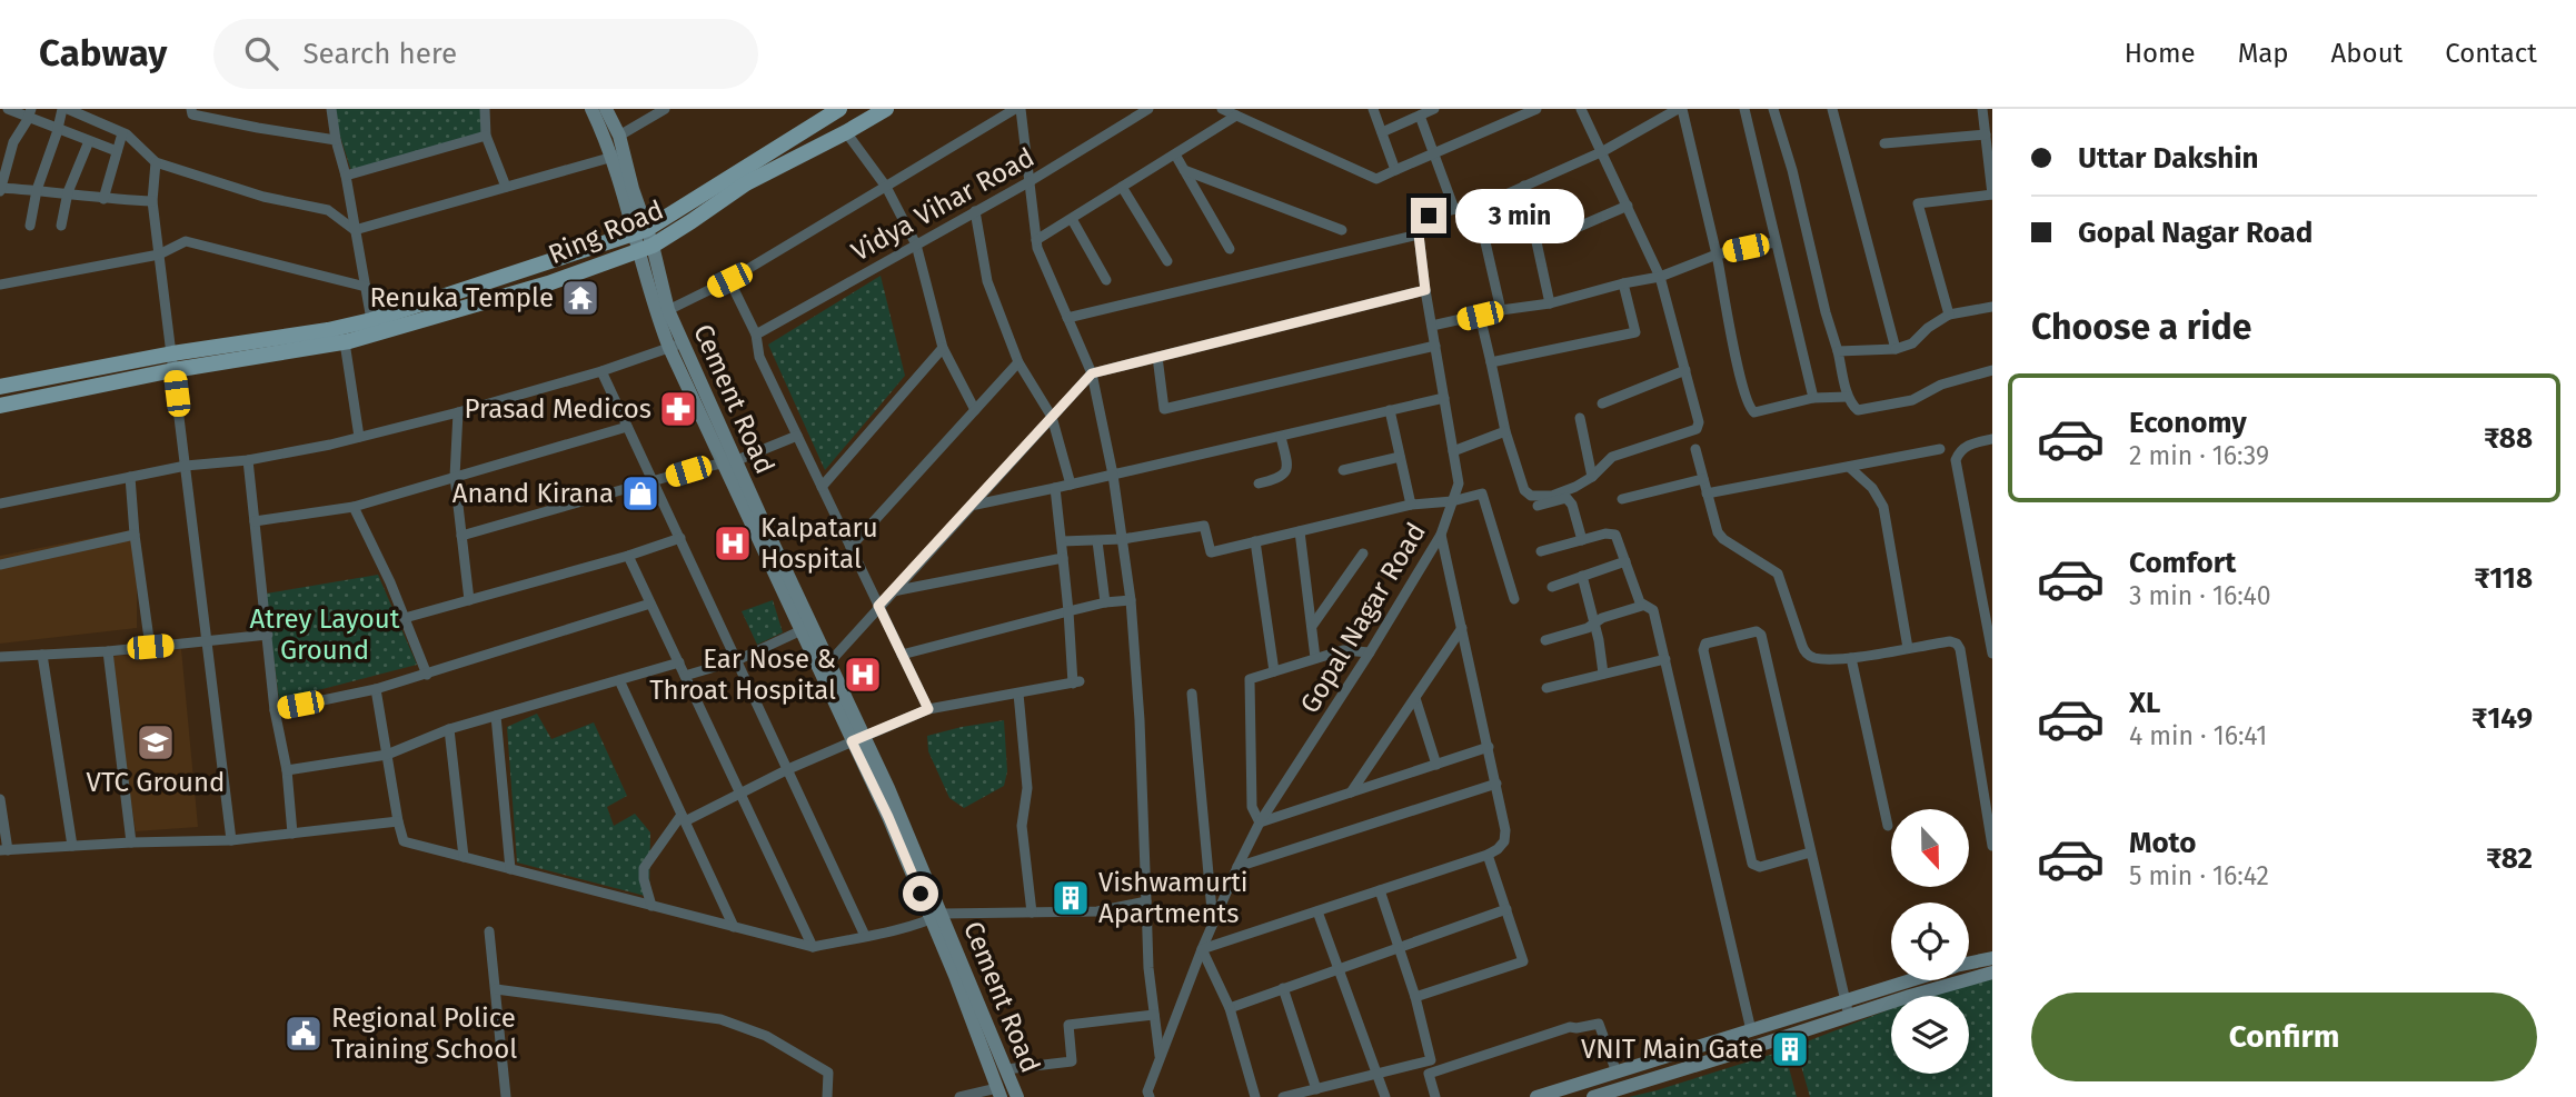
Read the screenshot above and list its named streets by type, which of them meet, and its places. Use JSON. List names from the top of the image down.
{
  "streets": {
    "main road": ["Ring Road", "Cement Road"],
    "street": ["Vidya Vihar Road", "Gopal Nagar Road"]
  },
  "crossings": [
    ["Ring Road", "Cement Road"]
  ],
  "parks": ["Atrey Layout Ground"],
  "places": {
    "temple": ["Renuka Temple"],
    "pharmacy": ["Prasad Medicos"],
    "shop": ["Anand Kirana"],
    "hospital": ["Kalpataru Hospital", "Ear Nose & Throat Hospital"],
    "school or university": ["VTC Ground"],
    "building": ["Vishwamurti Apartments", "VNIT Main Gate"],
    "public building": ["Regional Police Training School"]
  },
  "north": "bottom",
  "page": {
    "header": "Cabway",
    "search": "Search here",
    "nav": [
      "Home",
      "Map",
      "About",
      "Contact"
    ],
    "banner": ["Uttar Dakshin", "Gopal Nagar Road"],
    "bubble": "3 min",
    "heading": "Choose a ride",
    "list": [
      {
        "name": "Economy",
        "note": "2 min · 16:39",
        "value": "₹88"
      },
      {
        "name": "Comfort",
        "note": "3 min · 16:40",
        "value": "₹118"
      },
      {
        "name": "XL",
        "note": "4 min · 16:41",
        "value": "₹149"
      },
      {
        "name": "Moto",
        "note": "5 min · 16:42",
        "value": "₹82"
      }
    ],
    "buttons": "Confirm"
  }
}
